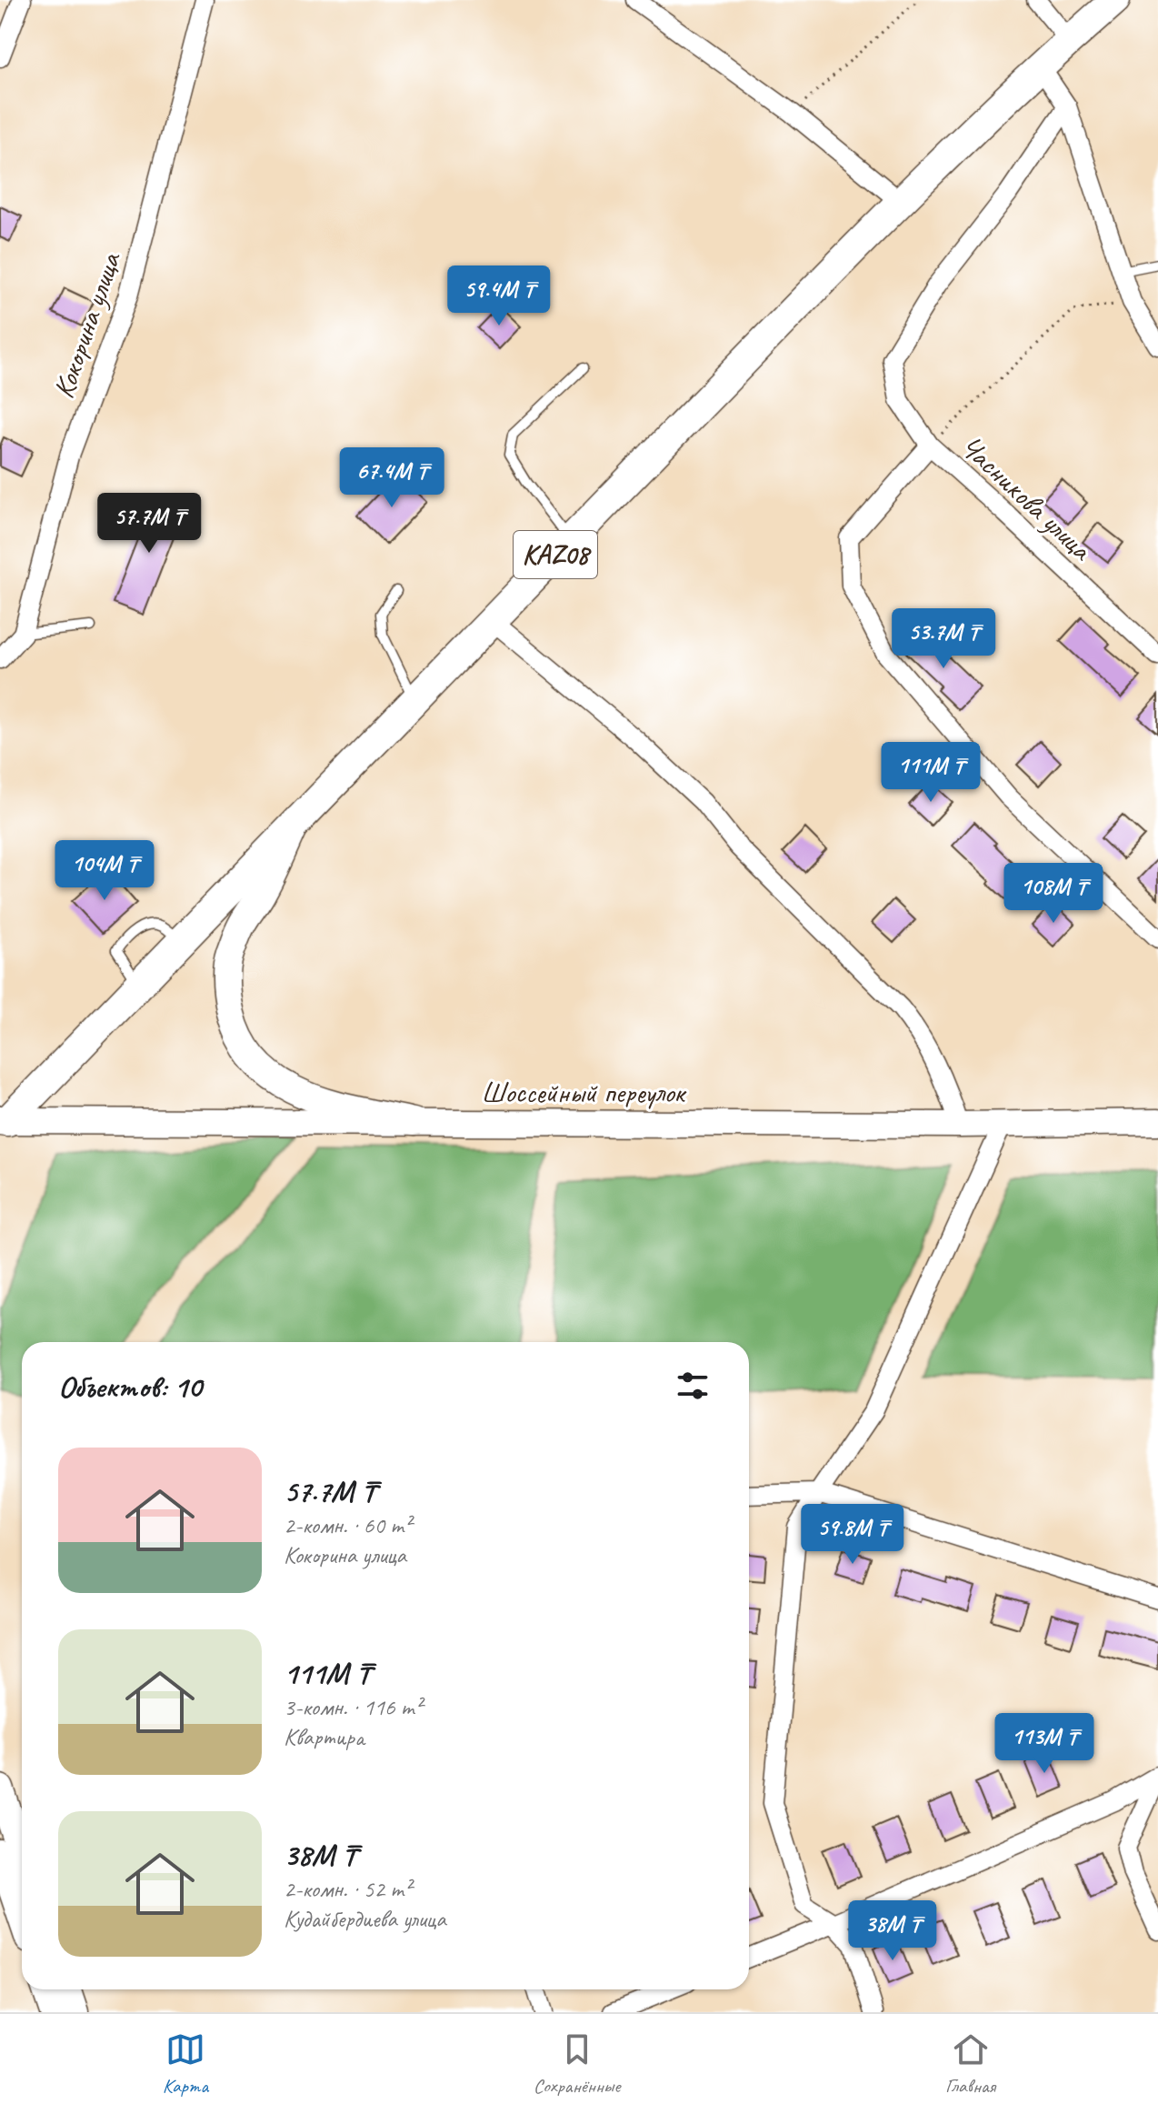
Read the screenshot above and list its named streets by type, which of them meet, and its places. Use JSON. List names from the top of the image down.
{
  "streets": {
    "highway": ["KAZ08"],
    "main road": ["Шоссейный переулок"],
    "street": ["Кокорина улица", "Часникова улица"]
  },
  "crossings": [
    ["KAZ08", "Шоссейный переулок"]
  ],
  "page": {
    "price": [
      "59.4M ₸",
      "67.4M ₸",
      "57.7M ₸",
      "53.7M ₸",
      "111M ₸",
      "104M ₸",
      "108M ₸",
      "59.8M ₸",
      "113M ₸",
      "38M ₸"
    ],
    "heading": "Объектов: 10",
    "list": [
      {
        "name": "57.7M ₸",
        "note": "2-комн. · 60 m² · Кокорина улица"
      },
      {
        "name": "111M ₸",
        "note": "3-комн. · 116 m² · Квартира"
      },
      {
        "name": "38M ₸",
        "note": "2-комн. · 52 m² · Кудайбердиева улица"
      }
    ],
    "tabs": ["Карта", "Сохранённые", "Главная"]
  }
}
